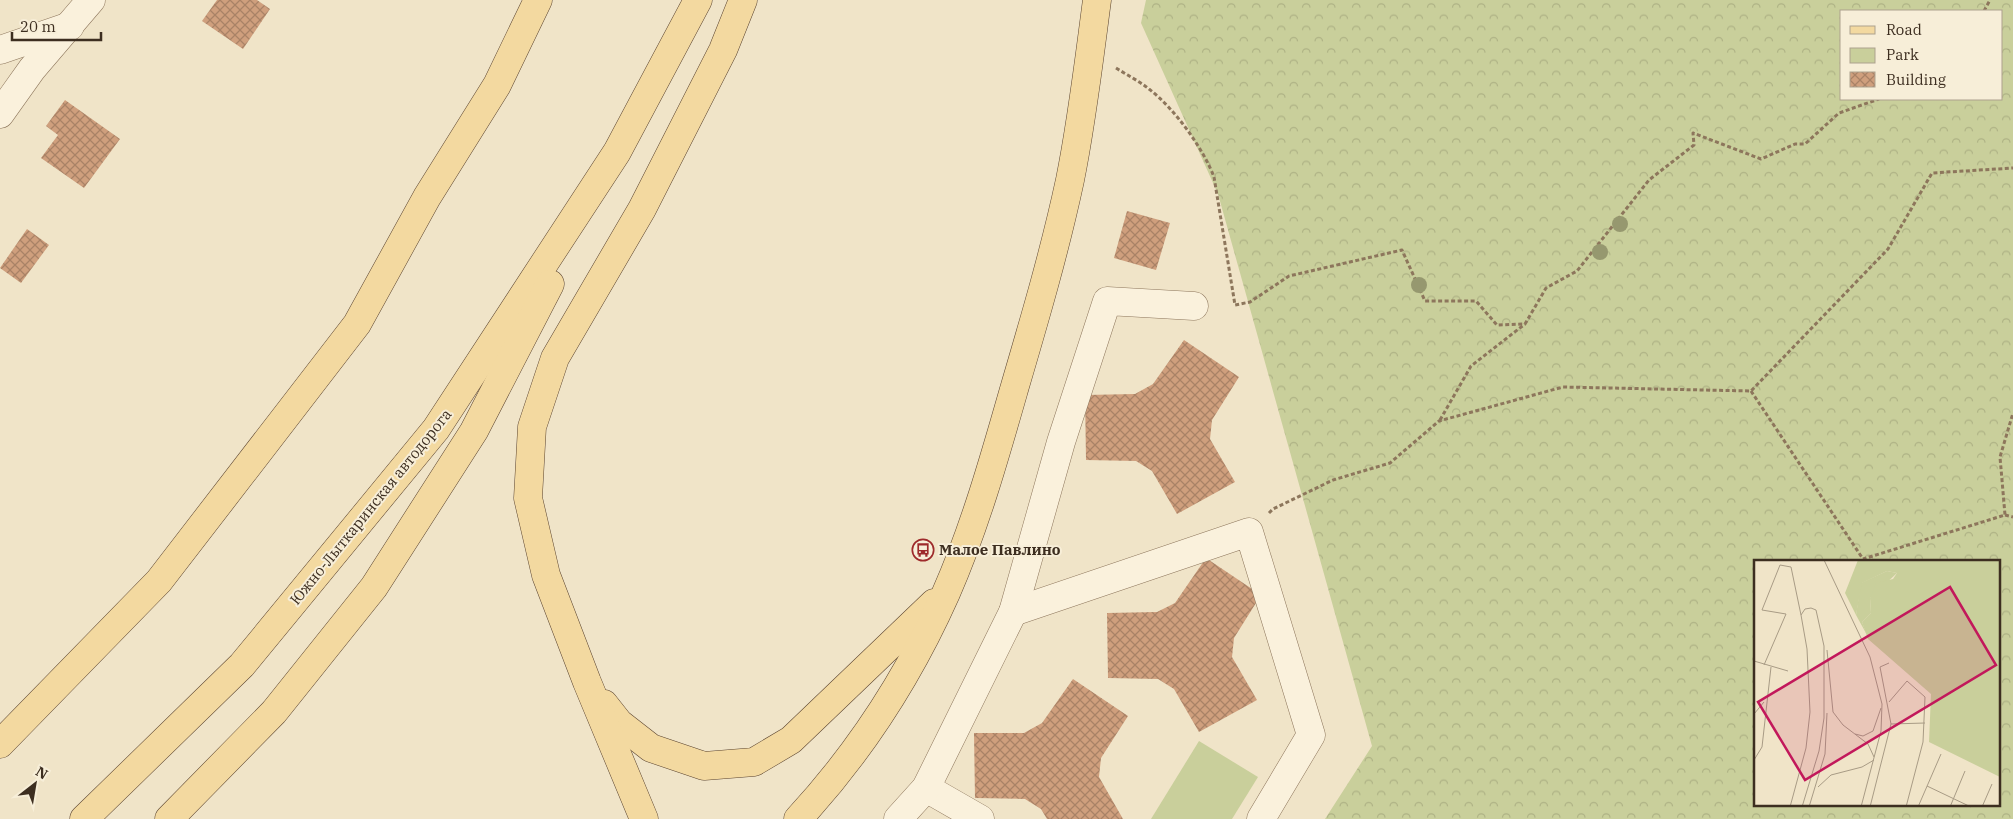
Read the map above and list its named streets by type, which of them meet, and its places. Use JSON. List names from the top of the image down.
{
  "streets": {
    "main road": ["Южно-Лыткаринская автодорога"]
  },
  "places": {
    "bus stop": ["Малое Павлино"]
  },
  "legend": ["Road", "Park", "Building"],
  "scale_bar": "20 m",
  "north": "top right"
}
